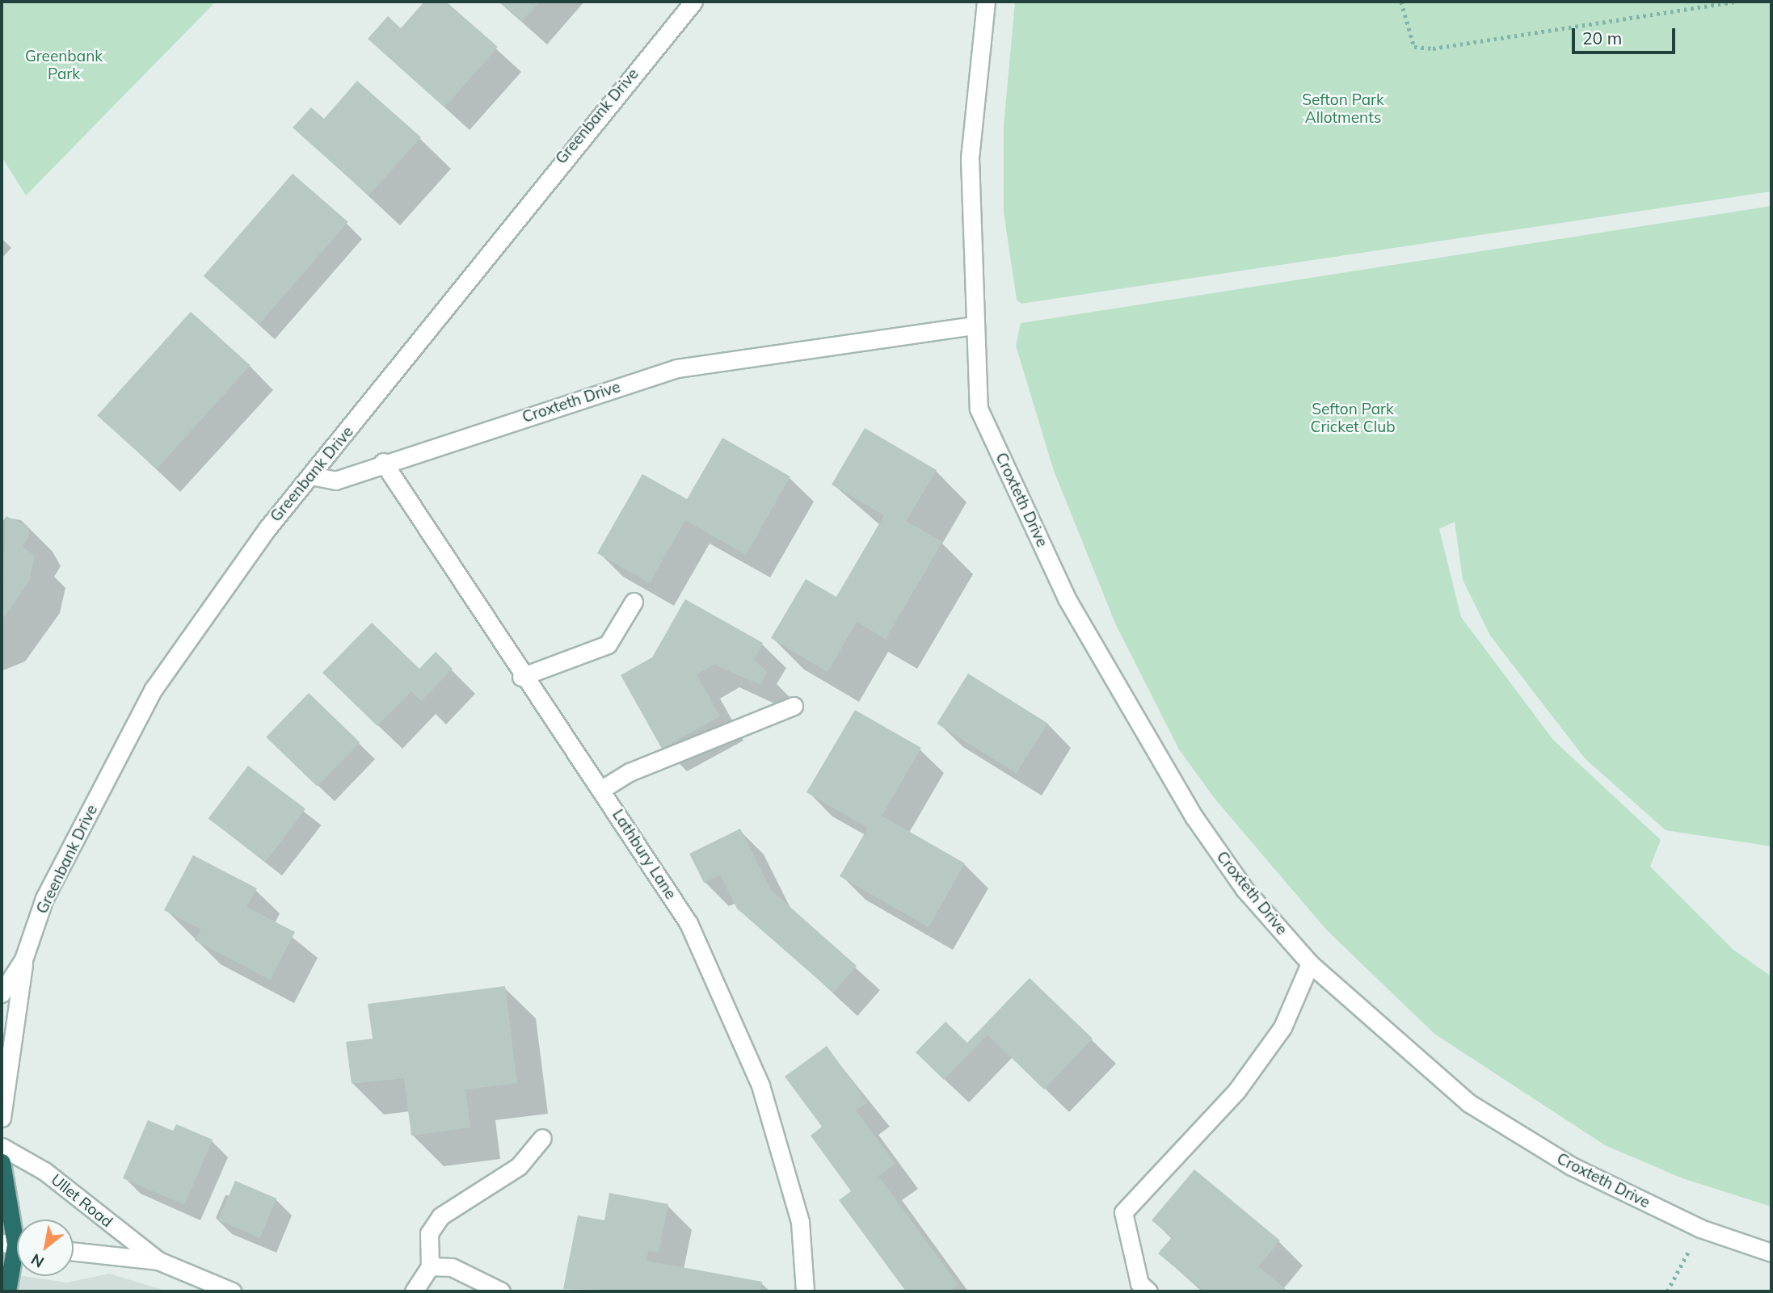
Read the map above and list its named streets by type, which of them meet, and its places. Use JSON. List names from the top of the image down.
{
  "streets": {
    "street": [
      "Greenbank Drive",
      "Croxteth Drive",
      "Lathbury Lane",
      "Ullet Road"
    ]
  },
  "crossings": [
    ["Greenbank Drive", "Croxteth Drive"],
    ["Croxteth Drive", "Lathbury Lane"]
  ],
  "parks": ["Greenbank Park", "Sefton Park Allotments", "Sefton Park Cricket Club"],
  "scale_bar": "20 m",
  "north": "bottom left"
}
